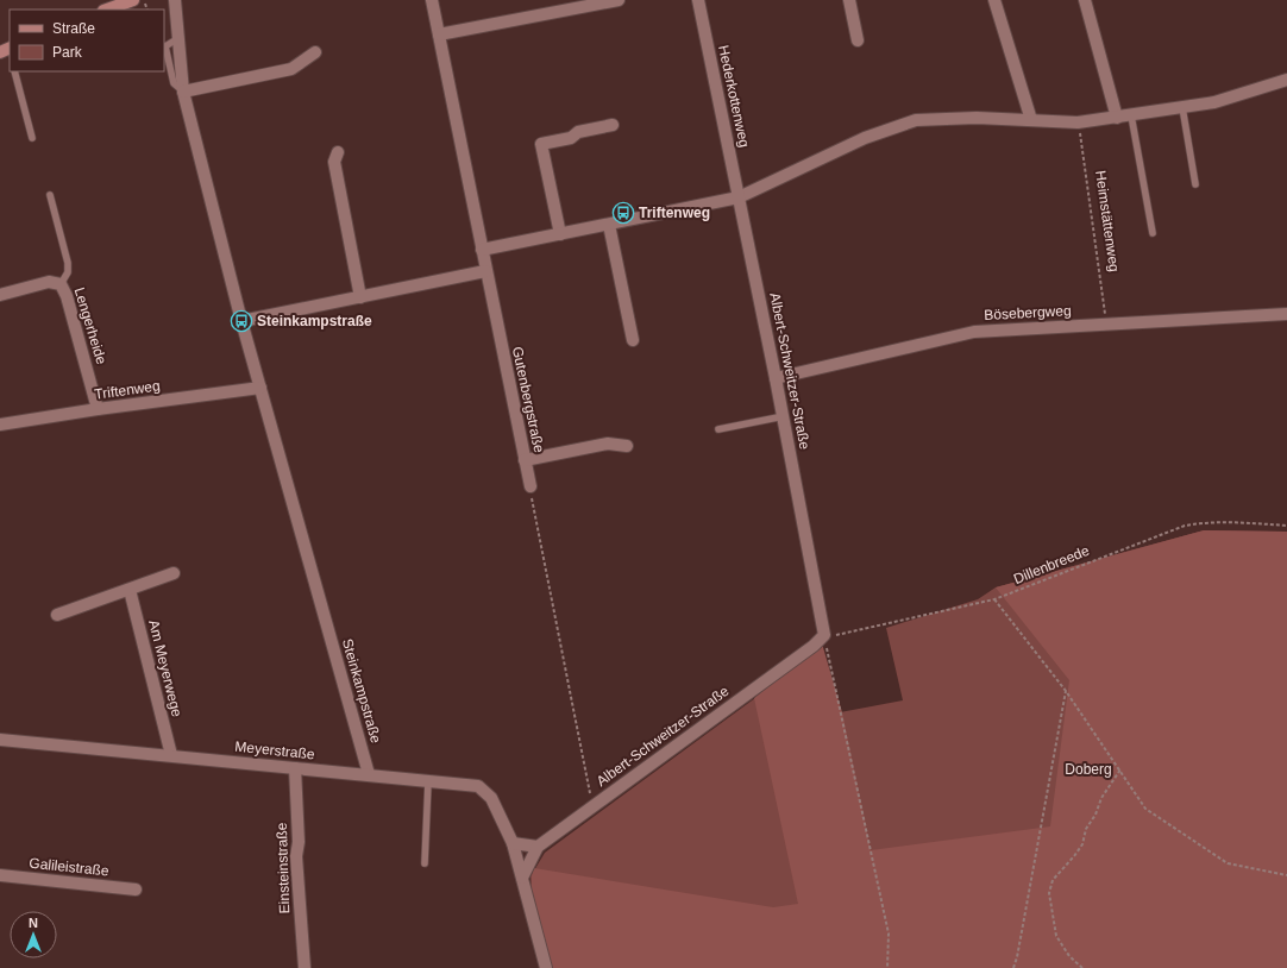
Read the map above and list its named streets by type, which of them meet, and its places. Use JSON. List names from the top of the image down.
{
  "streets": {
    "street": [
      "Hederkottenweg",
      "Bösebergweg",
      "Lengerheide",
      "Albert-Schweitzer-Straße",
      "Triftenweg",
      "Gutenbergstraße",
      "Am Meyerwege",
      "Steinkampstraße",
      "Meyerstraße",
      "Galileistraße",
      "Einsteinstraße"
    ],
    "path": ["Heimstättenweg", "Dillenbreede"]
  },
  "crossings": [
    ["Hederkottenweg", "Albert-Schweitzer-Straße"],
    ["Heimstättenweg", "Bösebergweg"],
    ["Bösebergweg", "Albert-Schweitzer-Straße"],
    ["Lengerheide", "Triftenweg"],
    ["Albert-Schweitzer-Straße", "Dillenbreede"],
    ["Albert-Schweitzer-Straße", "Meyerstraße"],
    ["Triftenweg", "Steinkampstraße"],
    ["Am Meyerwege", "Meyerstraße"],
    ["Steinkampstraße", "Meyerstraße"],
    ["Meyerstraße", "Einsteinstraße"]
  ],
  "parks": ["Doberg"],
  "places": {
    "bus stop": ["Triftenweg", "Steinkampstraße"]
  },
  "legend": ["Straße", "Park"],
  "north": "top"
}
